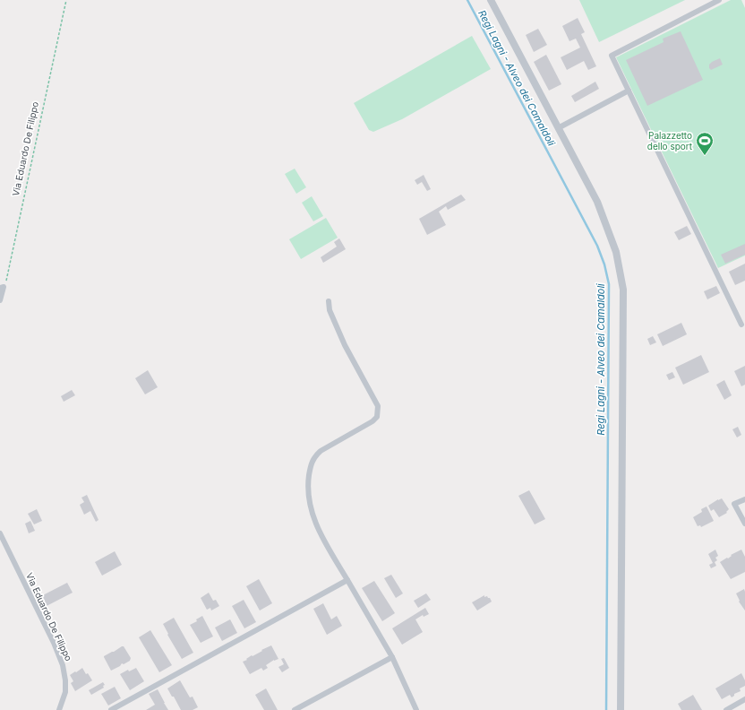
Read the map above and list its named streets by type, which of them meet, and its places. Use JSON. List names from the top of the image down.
{
  "streets": {
    "street": ["Via Eduardo De Filippo"]
  },
  "water": ["Regi Lagni - Alveo dei Camaldoli"],
  "places": {
    "sports": ["Palazzetto dello sport"]
  }
}
